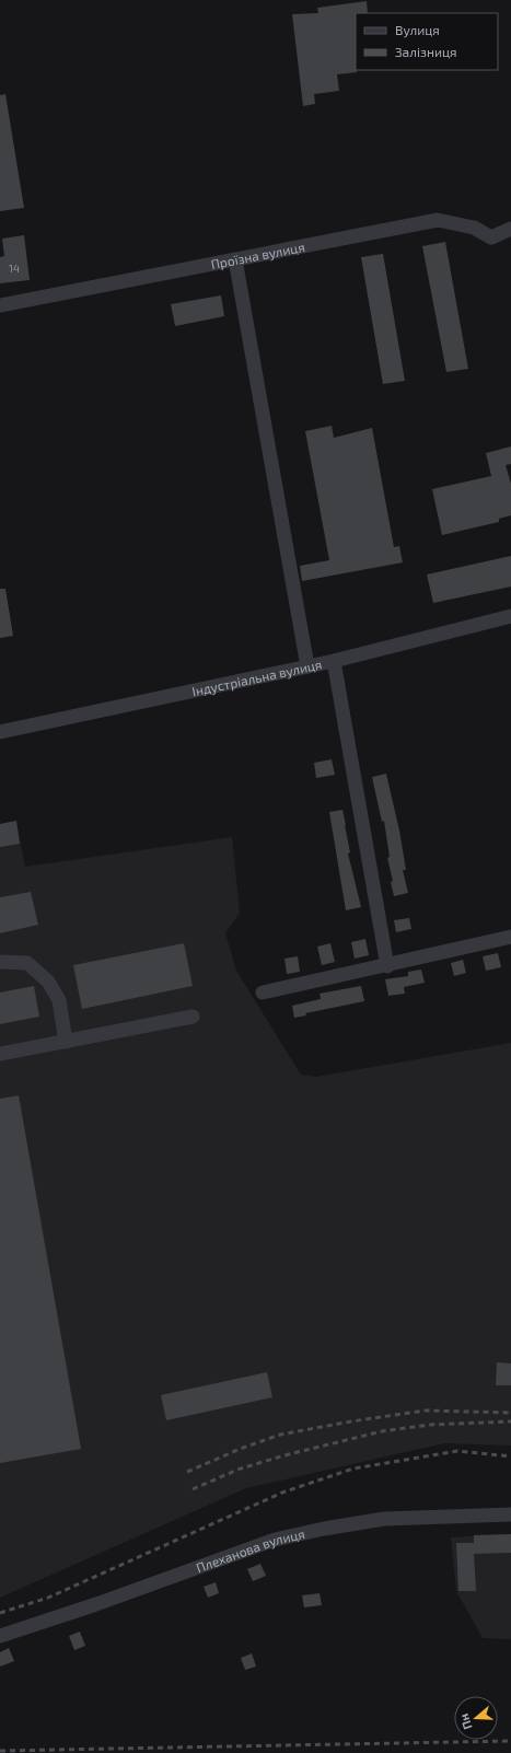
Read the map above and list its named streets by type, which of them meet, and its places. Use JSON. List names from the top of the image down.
{
  "streets": {
    "street": ["Проїзна вулиця", "Індустріальна вулиця", "Плеханова вулиця"]
  },
  "house_numbers": ["14"],
  "legend": ["Вулиця", "Залізниця"],
  "north": "left"
}
